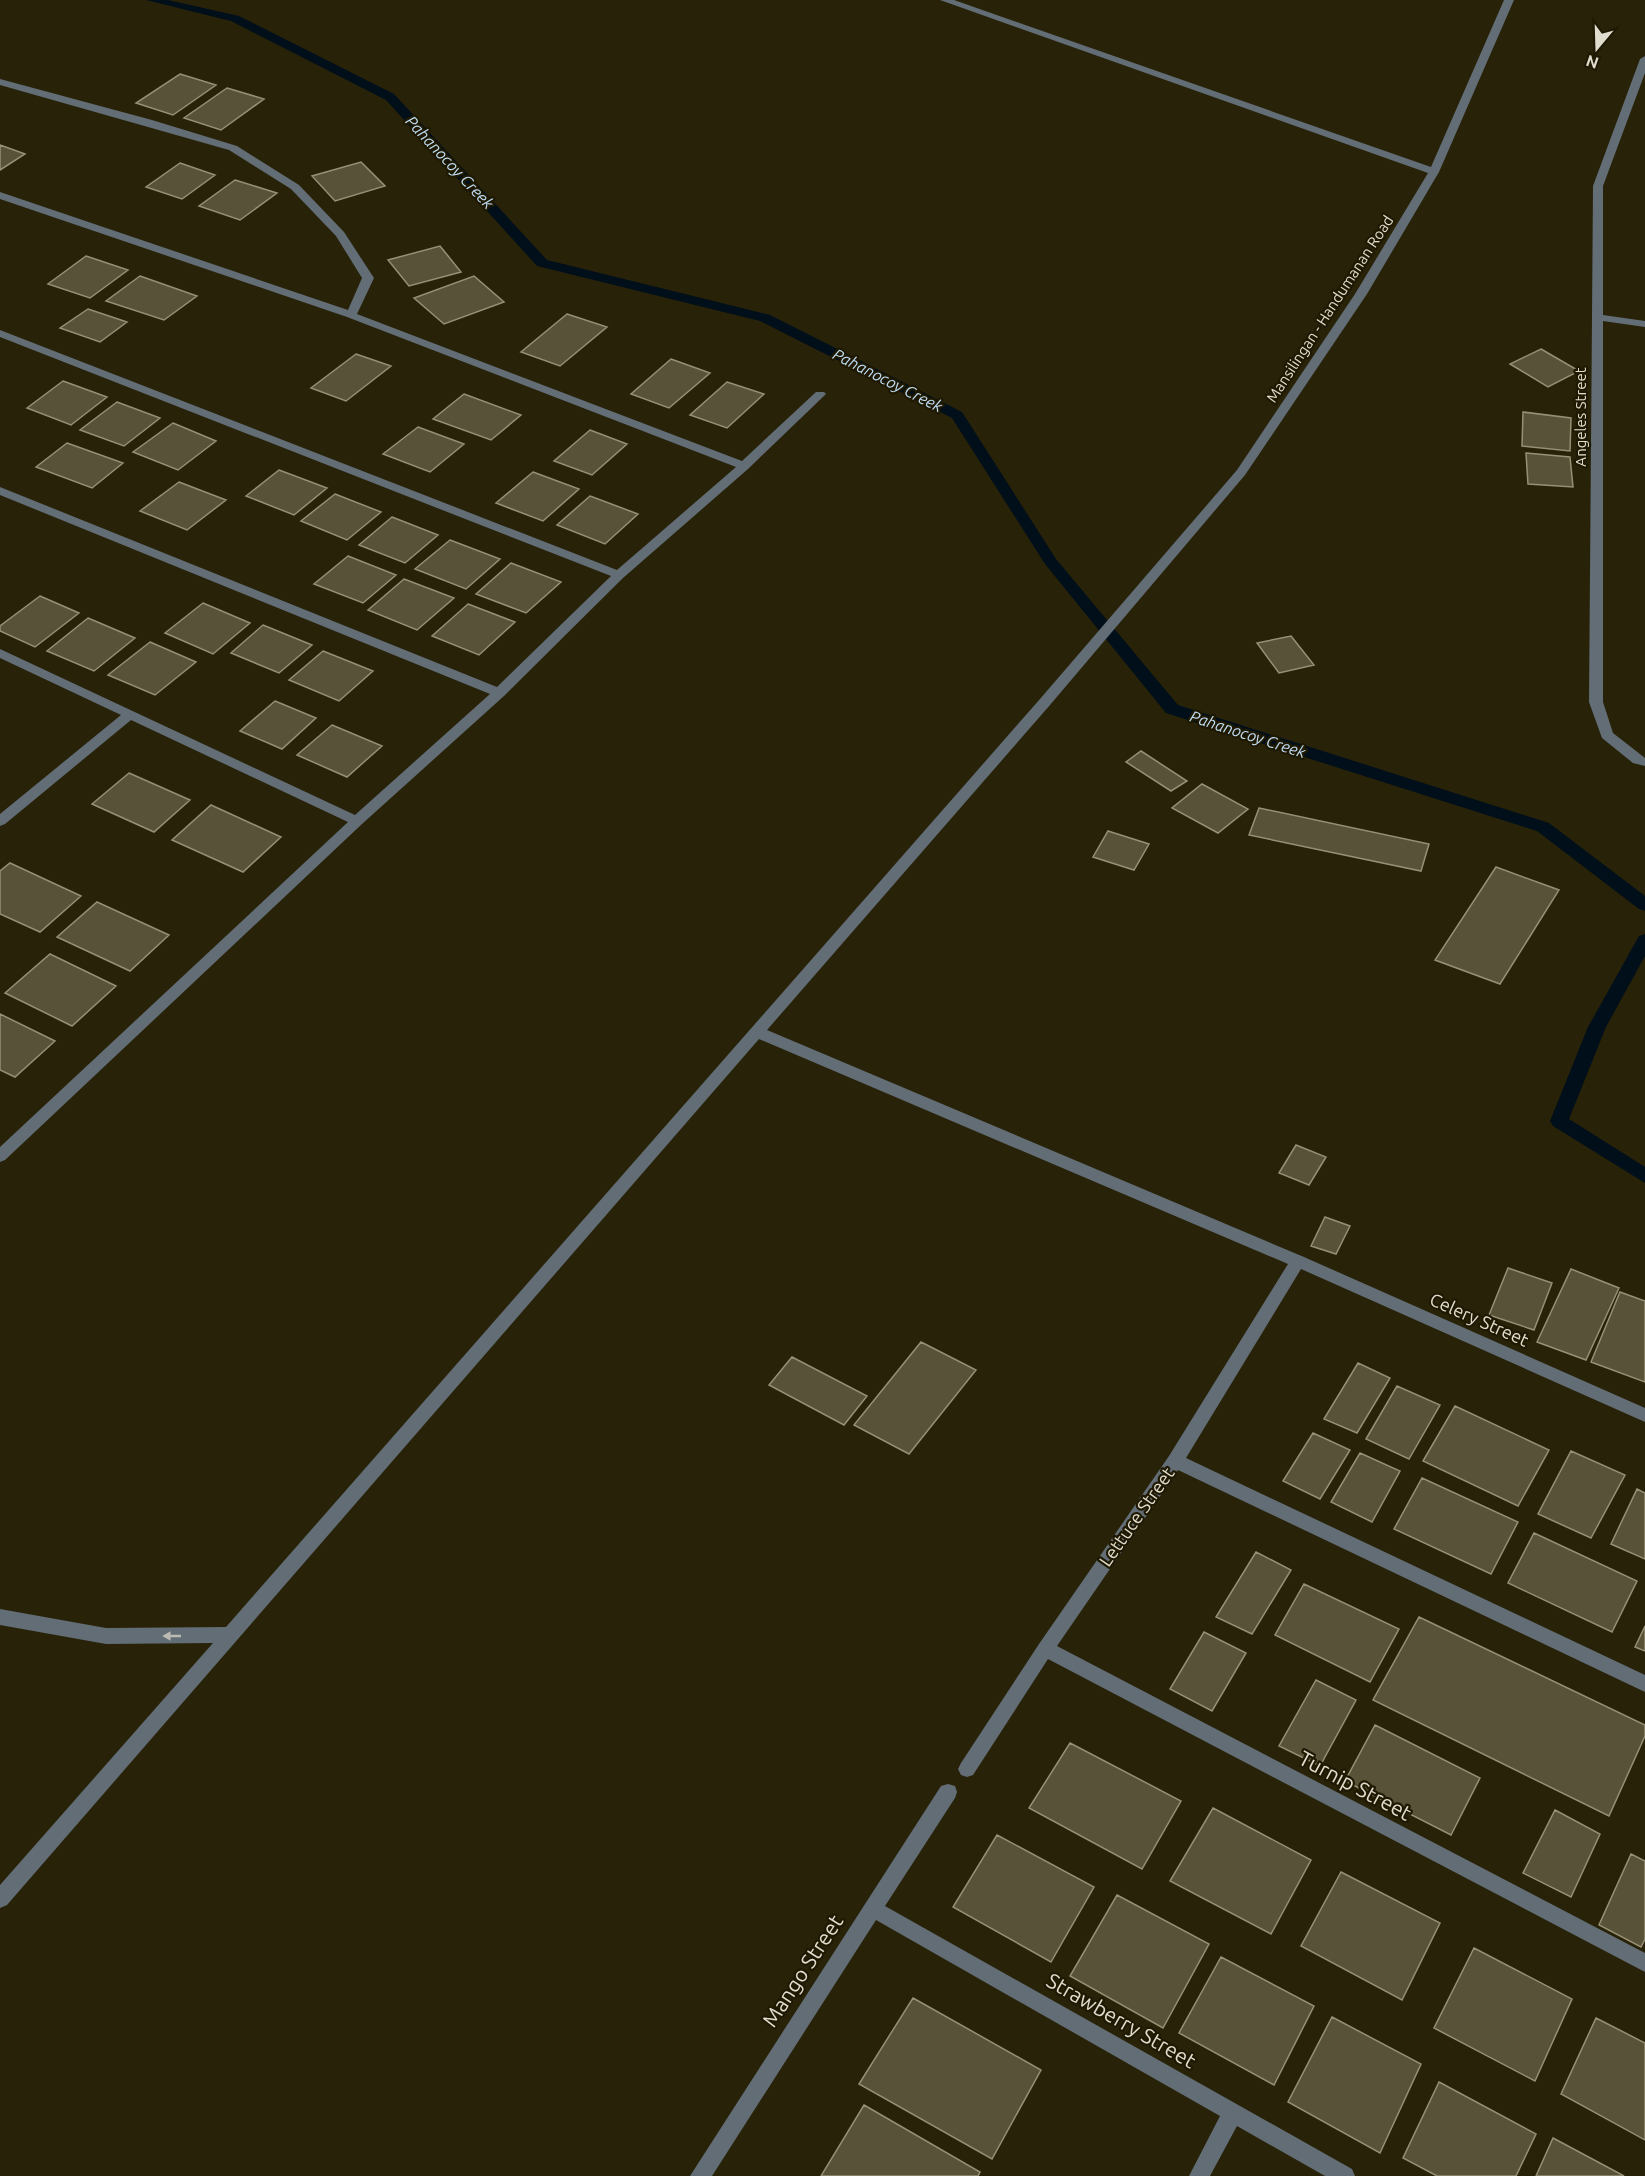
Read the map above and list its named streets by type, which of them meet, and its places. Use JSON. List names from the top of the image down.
{
  "streets": {
    "street": [
      "Mansilingan - Handumanan Road",
      "Angeles Street",
      "Celery Street",
      "Lettuce Street",
      "Turnip Street",
      "Mango Street",
      "Strawberry Street"
    ]
  },
  "crossings": [
    ["Mansilingan - Handumanan Road", "Celery Street"],
    ["Celery Street", "Lettuce Street"],
    ["Lettuce Street", "Turnip Street"],
    ["Mango Street", "Strawberry Street"]
  ],
  "water": ["Pahanocoy Creek"],
  "north": "bottom"
}
